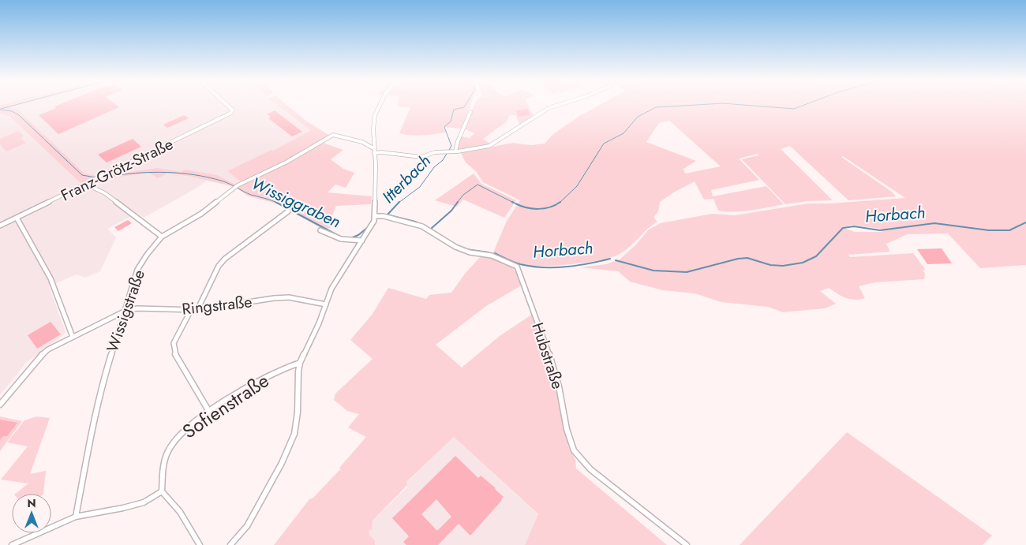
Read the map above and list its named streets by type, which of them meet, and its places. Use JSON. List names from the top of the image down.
{
  "streets": {
    "street": [
      "Franz-Grötz-Straße",
      "Ringstraße",
      "Wissigstraße",
      "Hubstraße",
      "Sofienstraße"
    ]
  },
  "crossings": [
    ["Ringstraße", "Wissigstraße"]
  ],
  "water": ["Itterbach", "Wissiggraben", "Horbach"],
  "north": "top"
}
